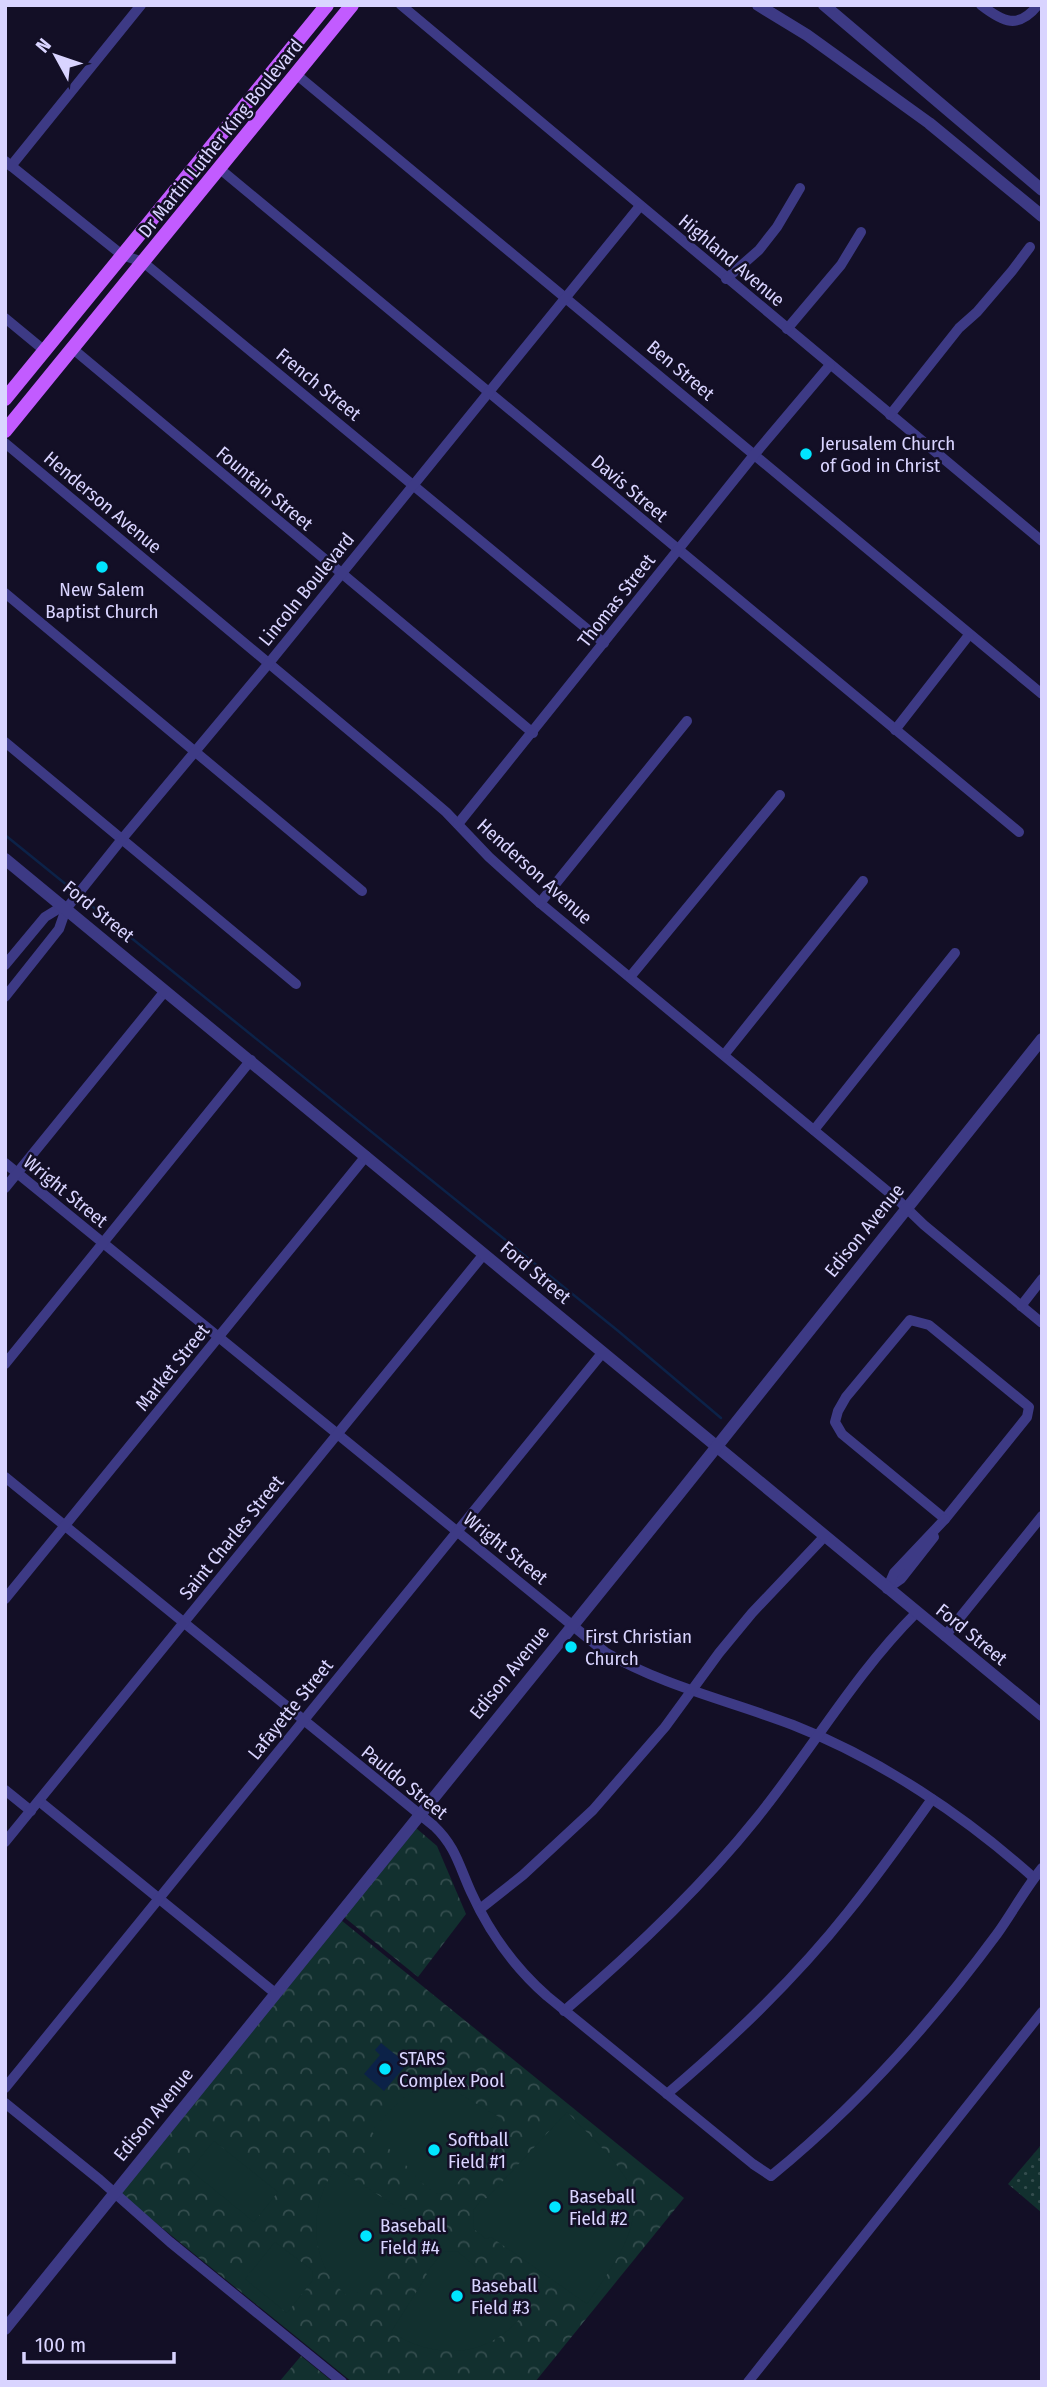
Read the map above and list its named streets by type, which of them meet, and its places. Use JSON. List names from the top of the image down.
{
  "streets": {
    "main road": ["Dr Martin Luther King Boulevard"],
    "street": [
      "Highland Avenue",
      "Ben Street",
      "French Street",
      "Fountain Street",
      "Davis Street",
      "Henderson Avenue",
      "Lincoln Boulevard",
      "Thomas Street",
      "Ford Street",
      "Wright Street",
      "Edison Avenue",
      "Market Street",
      "Saint Charles Street",
      "Lafayette Street",
      "Pauldo Street"
    ]
  },
  "crossings": [
    ["Dr Martin Luther King Boulevard", "Ben Street"],
    ["Dr Martin Luther King Boulevard", "French Street"],
    ["Dr Martin Luther King Boulevard", "Fountain Street"],
    ["Dr Martin Luther King Boulevard", "Davis Street"],
    ["Highland Avenue", "Lincoln Boulevard"],
    ["Highland Avenue", "Thomas Street"],
    ["Ben Street", "Lincoln Boulevard"],
    ["Ben Street", "Thomas Street"],
    ["French Street", "Lincoln Boulevard"],
    ["French Street", "Thomas Street"],
    ["Fountain Street", "Lincoln Boulevard"],
    ["Fountain Street", "Thomas Street"],
    ["Davis Street", "Lincoln Boulevard"],
    ["Davis Street", "Thomas Street"],
    ["Henderson Avenue", "Lincoln Boulevard"],
    ["Henderson Avenue", "Thomas Street"],
    ["Henderson Avenue", "Edison Avenue"],
    ["Lincoln Boulevard", "Ford Street"],
    ["Ford Street", "Edison Avenue"],
    ["Ford Street", "Market Street"],
    ["Ford Street", "Saint Charles Street"],
    ["Ford Street", "Lafayette Street"],
    ["Wright Street", "Edison Avenue"],
    ["Wright Street", "Market Street"],
    ["Wright Street", "Saint Charles Street"],
    ["Wright Street", "Lafayette Street"],
    ["Wright Street", "Pauldo Street"],
    ["Edison Avenue", "Pauldo Street"],
    ["Market Street", "Pauldo Street"],
    ["Saint Charles Street", "Pauldo Street"],
    ["Lafayette Street", "Pauldo Street"]
  ],
  "places": [
    "Jerusalem Church of God in Christ",
    "New Salem Baptist Church",
    "First Christian Church",
    "STARS Complex Pool",
    "Softball Field #1",
    "Baseball Field #2",
    "Baseball Field #4",
    "Baseball Field #3"
  ],
  "scale_bar": "100 m",
  "north": "top left"
}
